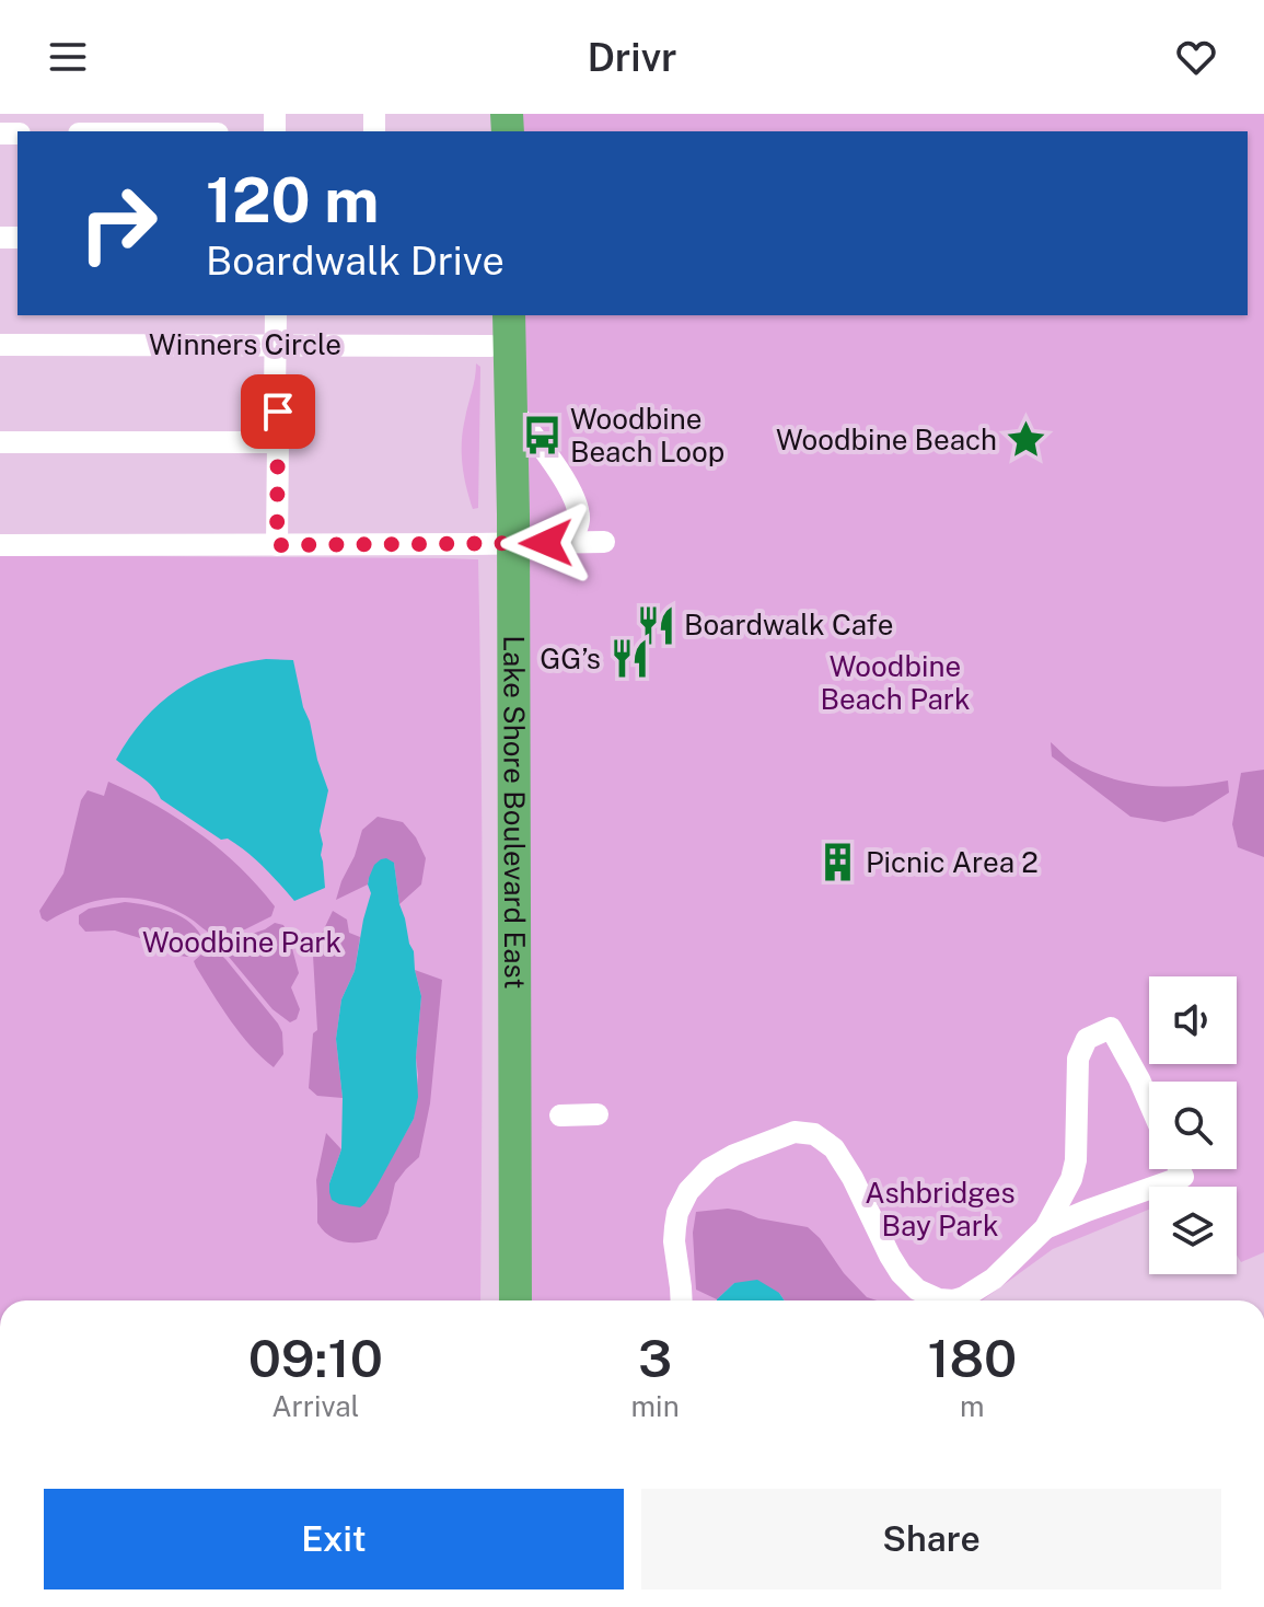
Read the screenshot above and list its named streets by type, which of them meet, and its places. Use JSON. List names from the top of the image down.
{
  "streets": {
    "highway": ["Lake Shore Boulevard East"],
    "street": ["Winners Circle"]
  },
  "crossings": [
    ["Winners Circle", "Lake Shore Boulevard East"]
  ],
  "parks": ["Woodbine Beach Park", "Woodbine Park", "Ashbridges Bay Park"],
  "places": {
    "bus stop": ["Woodbine Beach Loop"],
    "place": ["Woodbine Beach"],
    "restaurant": ["Boardwalk Cafe", "GG’s"],
    "building": ["Picnic Area 2"]
  },
  "page": {
    "header": "Drivr",
    "turn": ["120 m", "Boardwalk Drive"],
    "eta": [
      "09:10",
      "Arrival",
      "3",
      "min",
      "180",
      "m"
    ],
    "buttons": ["Exit", "Share"]
  }
}
